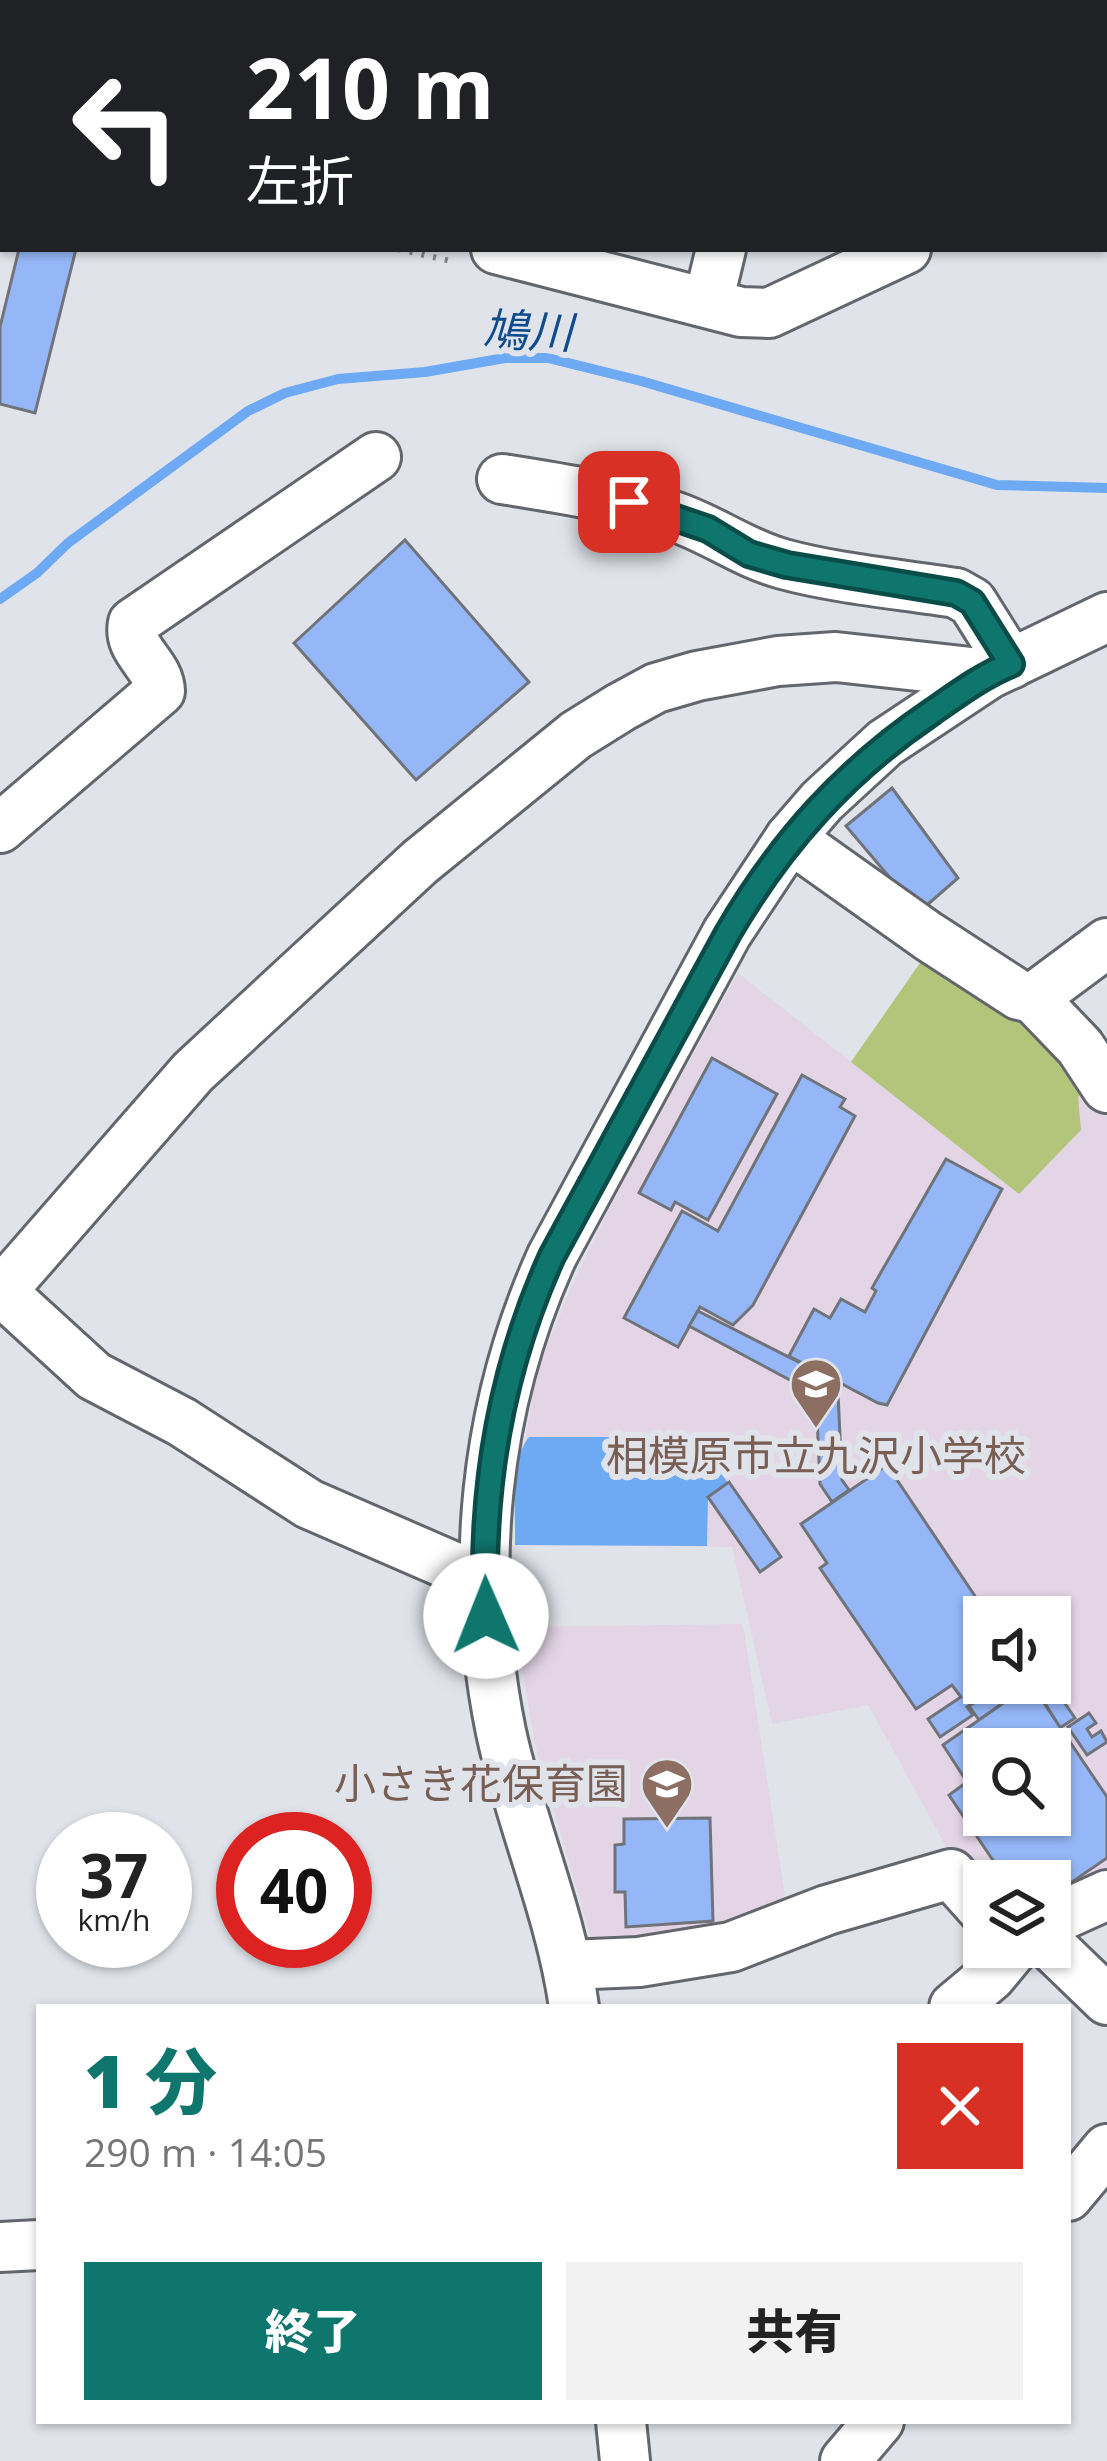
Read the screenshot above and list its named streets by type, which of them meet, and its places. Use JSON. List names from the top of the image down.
{
  "water": ["鳩川"],
  "places": {
    "school or university": ["相模原市立九沢小学校", "小さき花保育園"]
  },
  "page": {
    "turn": ["210 m", "左折"],
    "speed": "37 km/h",
    "limit": "40",
    "heading": ["1 分", "290 m · 14:05"],
    "buttons": ["終了", "共有"]
  }
}
